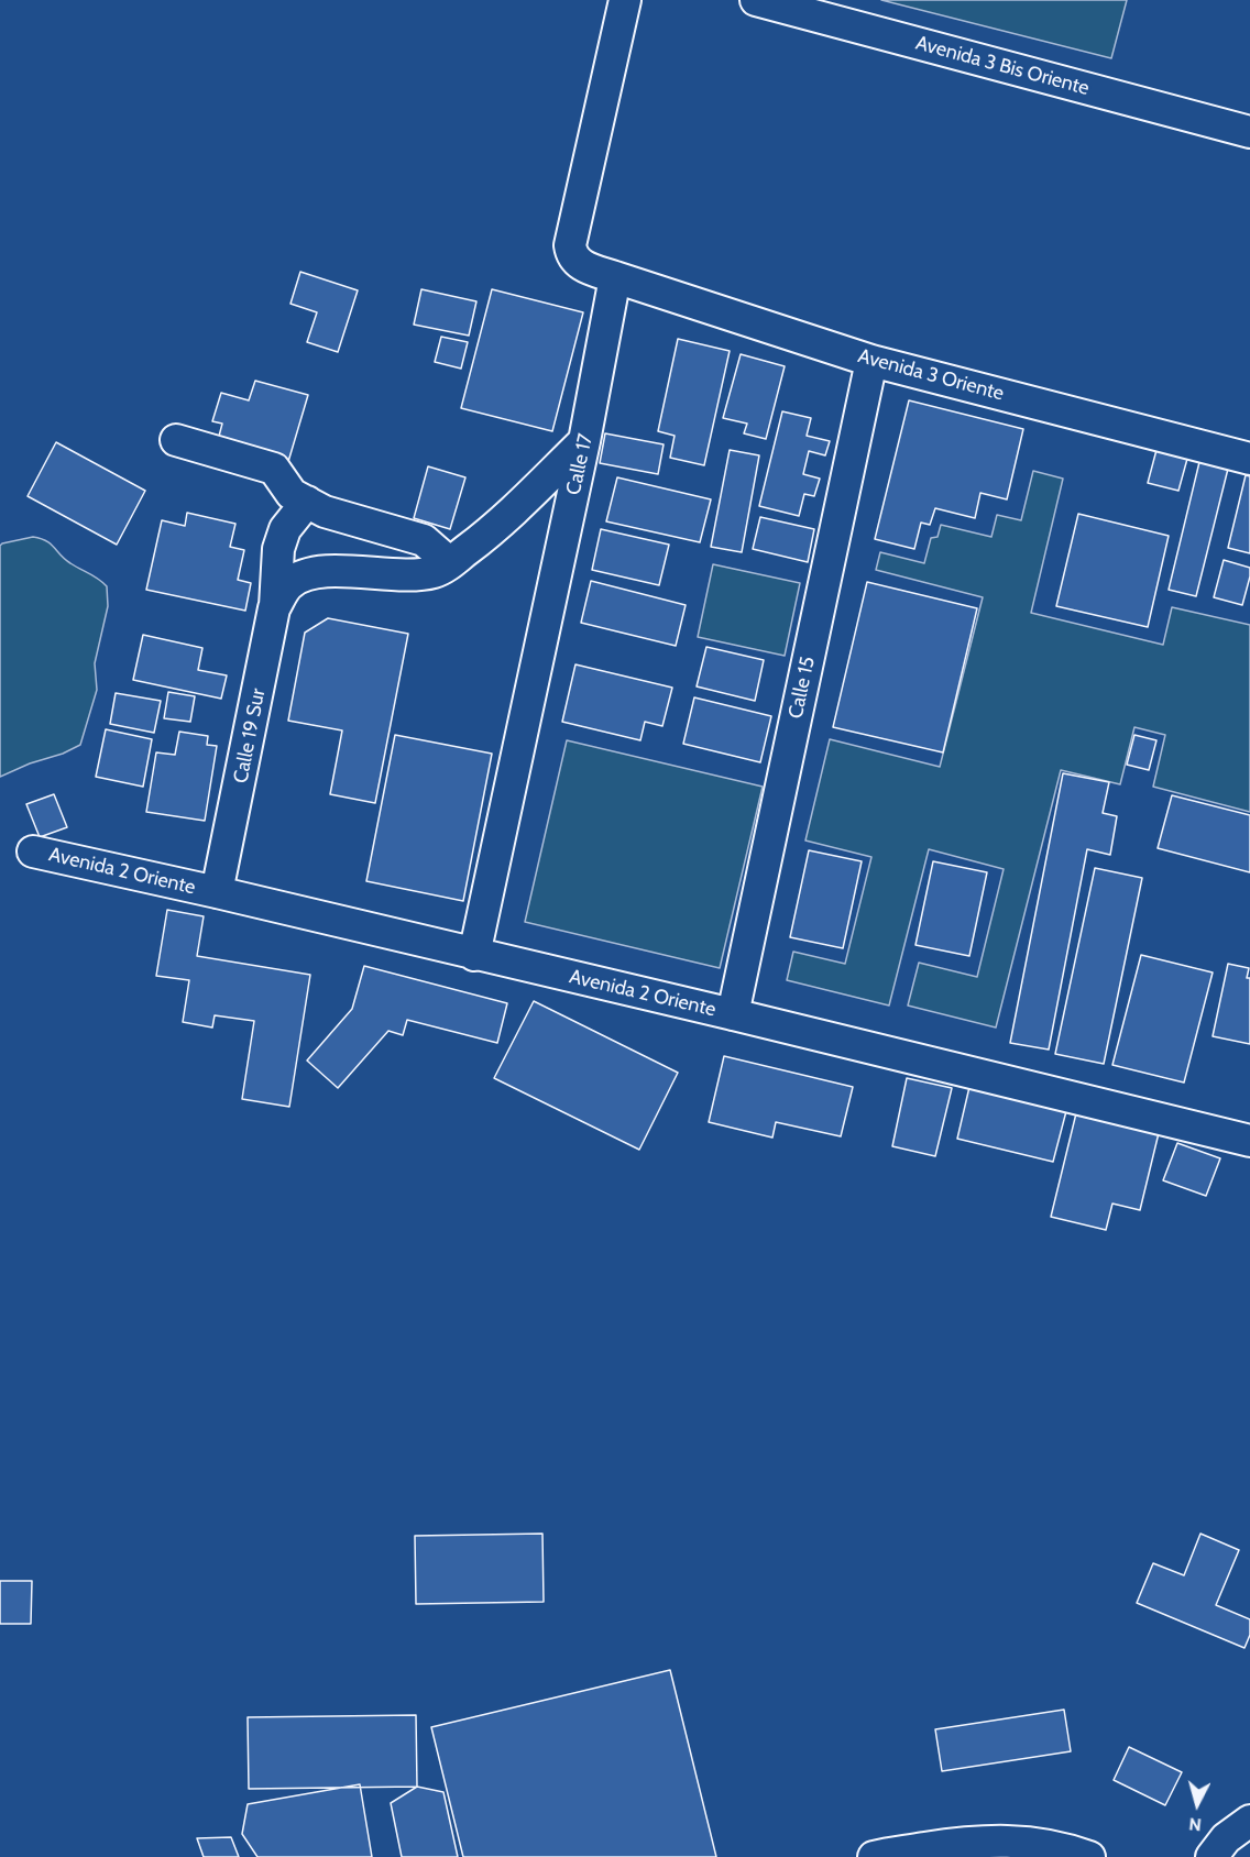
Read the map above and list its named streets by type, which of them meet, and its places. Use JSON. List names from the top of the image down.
{
  "streets": {
    "street": [
      "Avenida 3 Bis Oriente",
      "Avenida 3 Oriente",
      "Calle 17",
      "Calle 15",
      "Calle 19 Sur",
      "Avenida 2 Oriente"
    ]
  },
  "crossings": [
    ["Avenida 3 Oriente", "Calle 17"],
    ["Avenida 3 Oriente", "Calle 15"],
    ["Calle 17", "Avenida 2 Oriente"],
    ["Calle 15", "Avenida 2 Oriente"],
    ["Calle 19 Sur", "Avenida 2 Oriente"]
  ],
  "north": "bottom"
}
